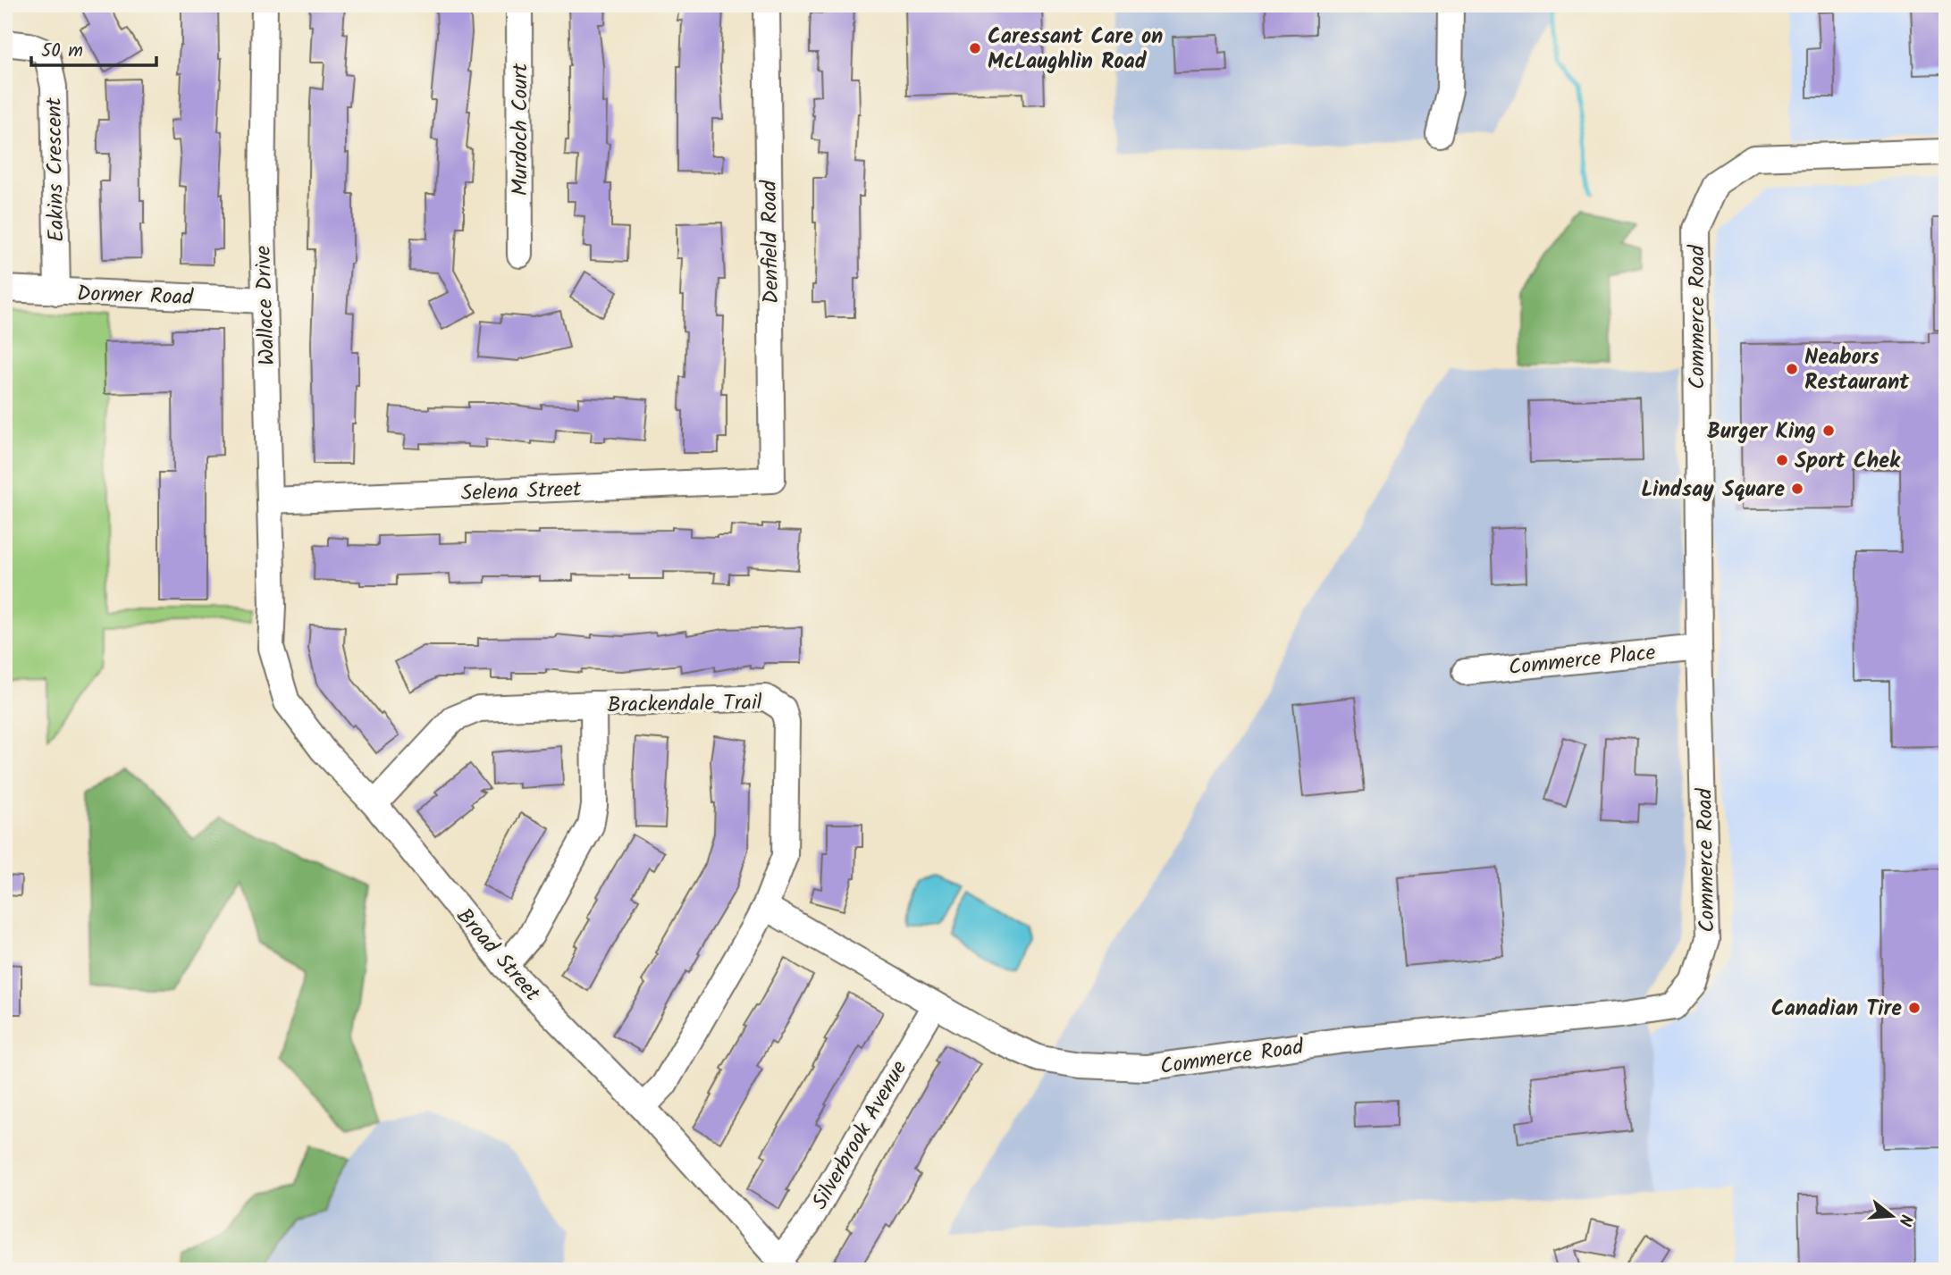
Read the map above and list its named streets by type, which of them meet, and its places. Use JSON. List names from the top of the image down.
{
  "streets": {
    "street": [
      "Murdoch Court",
      "Eakins Crescent",
      "Denfield Road",
      "Dormer Road",
      "Wallace Drive",
      "Commerce Road",
      "Selena Street",
      "Commerce Place",
      "Brackendale Trail",
      "Broad Street",
      "Silverbrook Avenue"
    ]
  },
  "crossings": [
    ["Eakins Crescent", "Dormer Road"],
    ["Denfield Road", "Selena Street"],
    ["Dormer Road", "Wallace Drive"],
    ["Wallace Drive", "Selena Street"],
    ["Wallace Drive", "Broad Street"],
    ["Commerce Road", "Commerce Place"],
    ["Commerce Road", "Brackendale Trail"],
    ["Commerce Road", "Silverbrook Avenue"],
    ["Brackendale Trail", "Broad Street"],
    ["Broad Street", "Silverbrook Avenue"]
  ],
  "places": [
    "Caressant Care on McLaughlin Road",
    "Neabors Restaurant",
    "Burger King",
    "Sport Chek",
    "Lindsay Square",
    "Canadian Tire"
  ],
  "scale_bar": "50 m",
  "north": "right"
}
